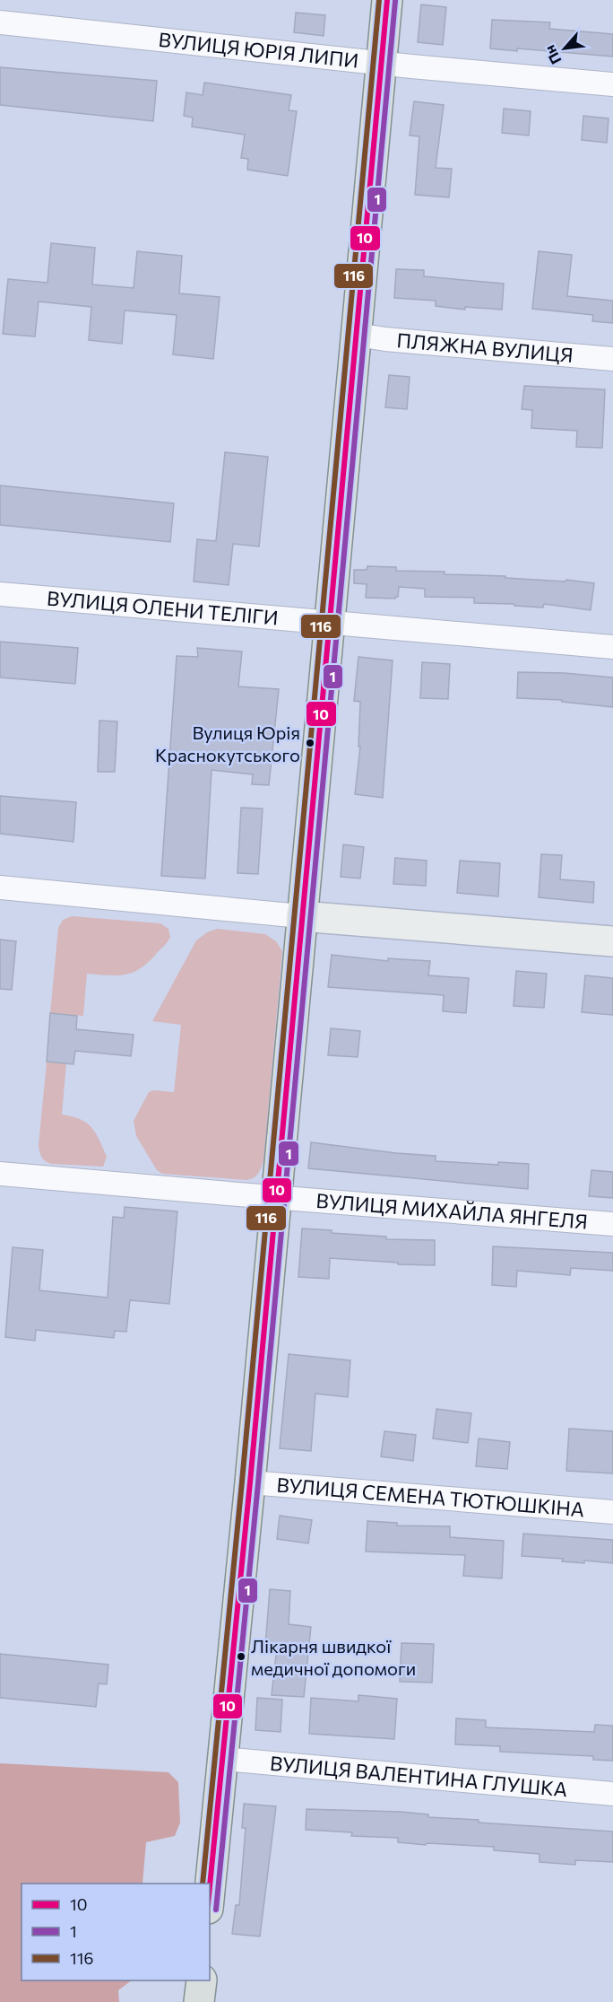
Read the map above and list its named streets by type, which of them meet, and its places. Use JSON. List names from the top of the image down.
{
  "streets": {
    "street": [
      "ВУЛИЦЯ ЮРІЯ ЛИПИ",
      "ПЛЯЖНА ВУЛИЦЯ",
      "ВУЛИЦЯ ОЛЕНИ ТЕЛІГИ",
      "ВУЛИЦЯ МИХАЙЛА ЯНГЕЛЯ",
      "ВУЛИЦЯ СЕМЕНА ТЮТЮШКІНА",
      "ВУЛИЦЯ ВАЛЕНТИНА ГЛУШКА"
    ]
  },
  "places": ["Вулиця Юрія Краснокутського", "Лікарня швидкої медичної допомоги"],
  "lines": ["transit line 10", "transit line 116", "transit line 1"],
  "legend": ["10", "1", "116"],
  "north": "bottom left"
}
